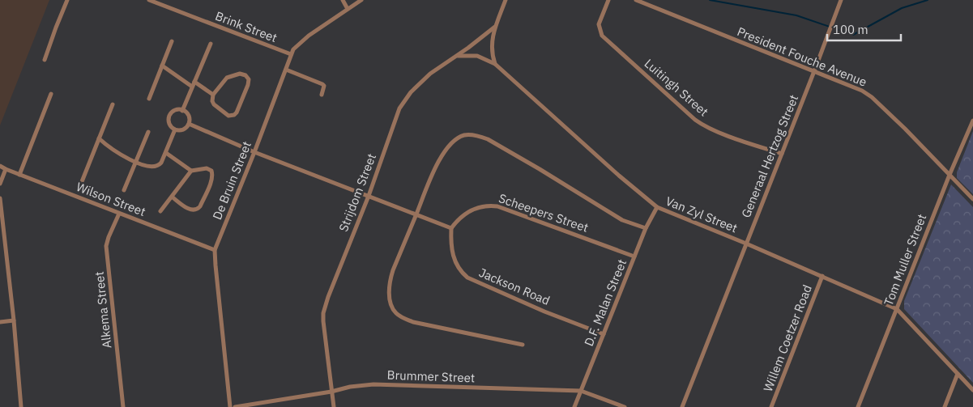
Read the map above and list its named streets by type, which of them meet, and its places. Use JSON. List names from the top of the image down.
{
  "streets": {
    "street": [
      "Brink Street",
      "President Fouche Avenue",
      "Luitingh Street",
      "Generaal Hertzog Street",
      "De Bruin Street",
      "Strijdom Street",
      "Wilson Street",
      "Scheepers Street",
      "Van Zyl Street",
      "Tom Muller Street",
      "Jackson Road",
      "D.F. Malan Street",
      "Alkema Street",
      "Willem Coetzer Road",
      "Brummer Street"
    ]
  },
  "crossings": [
    ["Brink Street", "De Bruin Street"],
    ["President Fouche Avenue", "Generaal Hertzog Street"],
    ["President Fouche Avenue", "Tom Muller Street"],
    ["Luitingh Street", "Generaal Hertzog Street"],
    ["Generaal Hertzog Street", "Van Zyl Street"],
    ["De Bruin Street", "Wilson Street"],
    ["Strijdom Street", "Brummer Street"],
    ["Wilson Street", "Alkema Street"],
    ["Scheepers Street", "Jackson Road"],
    ["Scheepers Street", "D.F. Malan Street"],
    ["Van Zyl Street", "Tom Muller Street"],
    ["Van Zyl Street", "D.F. Malan Street"],
    ["Van Zyl Street", "Willem Coetzer Road"],
    ["Jackson Road", "D.F. Malan Street"],
    ["D.F. Malan Street", "Brummer Street"]
  ],
  "scale_bar": "100 m"
}
